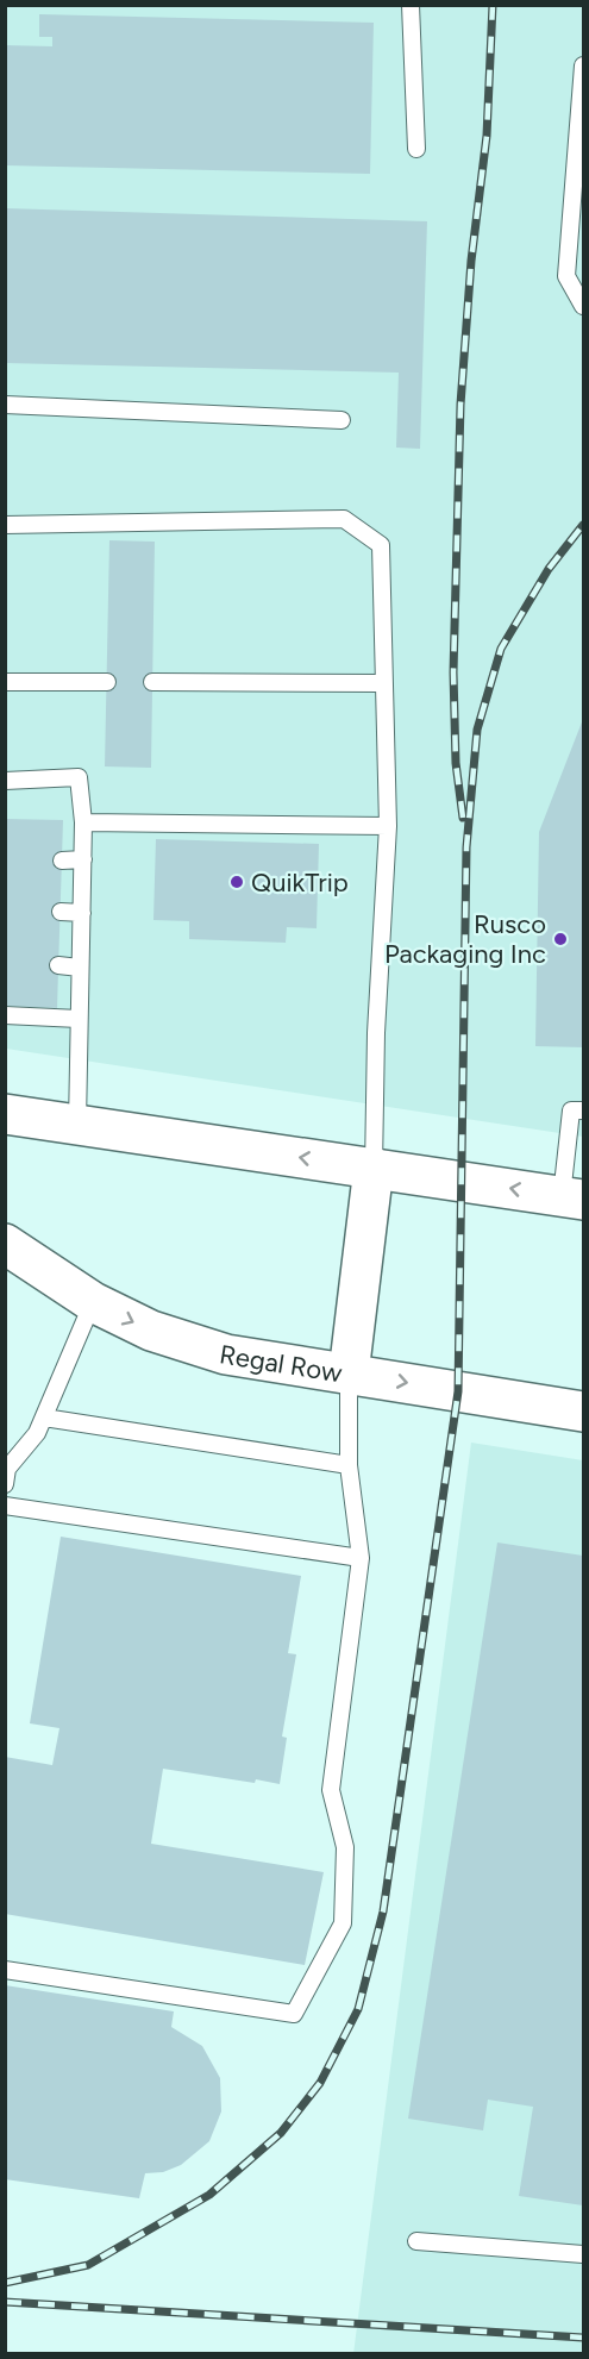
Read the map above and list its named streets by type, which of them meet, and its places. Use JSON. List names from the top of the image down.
{
  "streets": {
    "main road": ["Regal Row"]
  },
  "places": ["QuikTrip", "Rusco Packaging Inc"]
}
